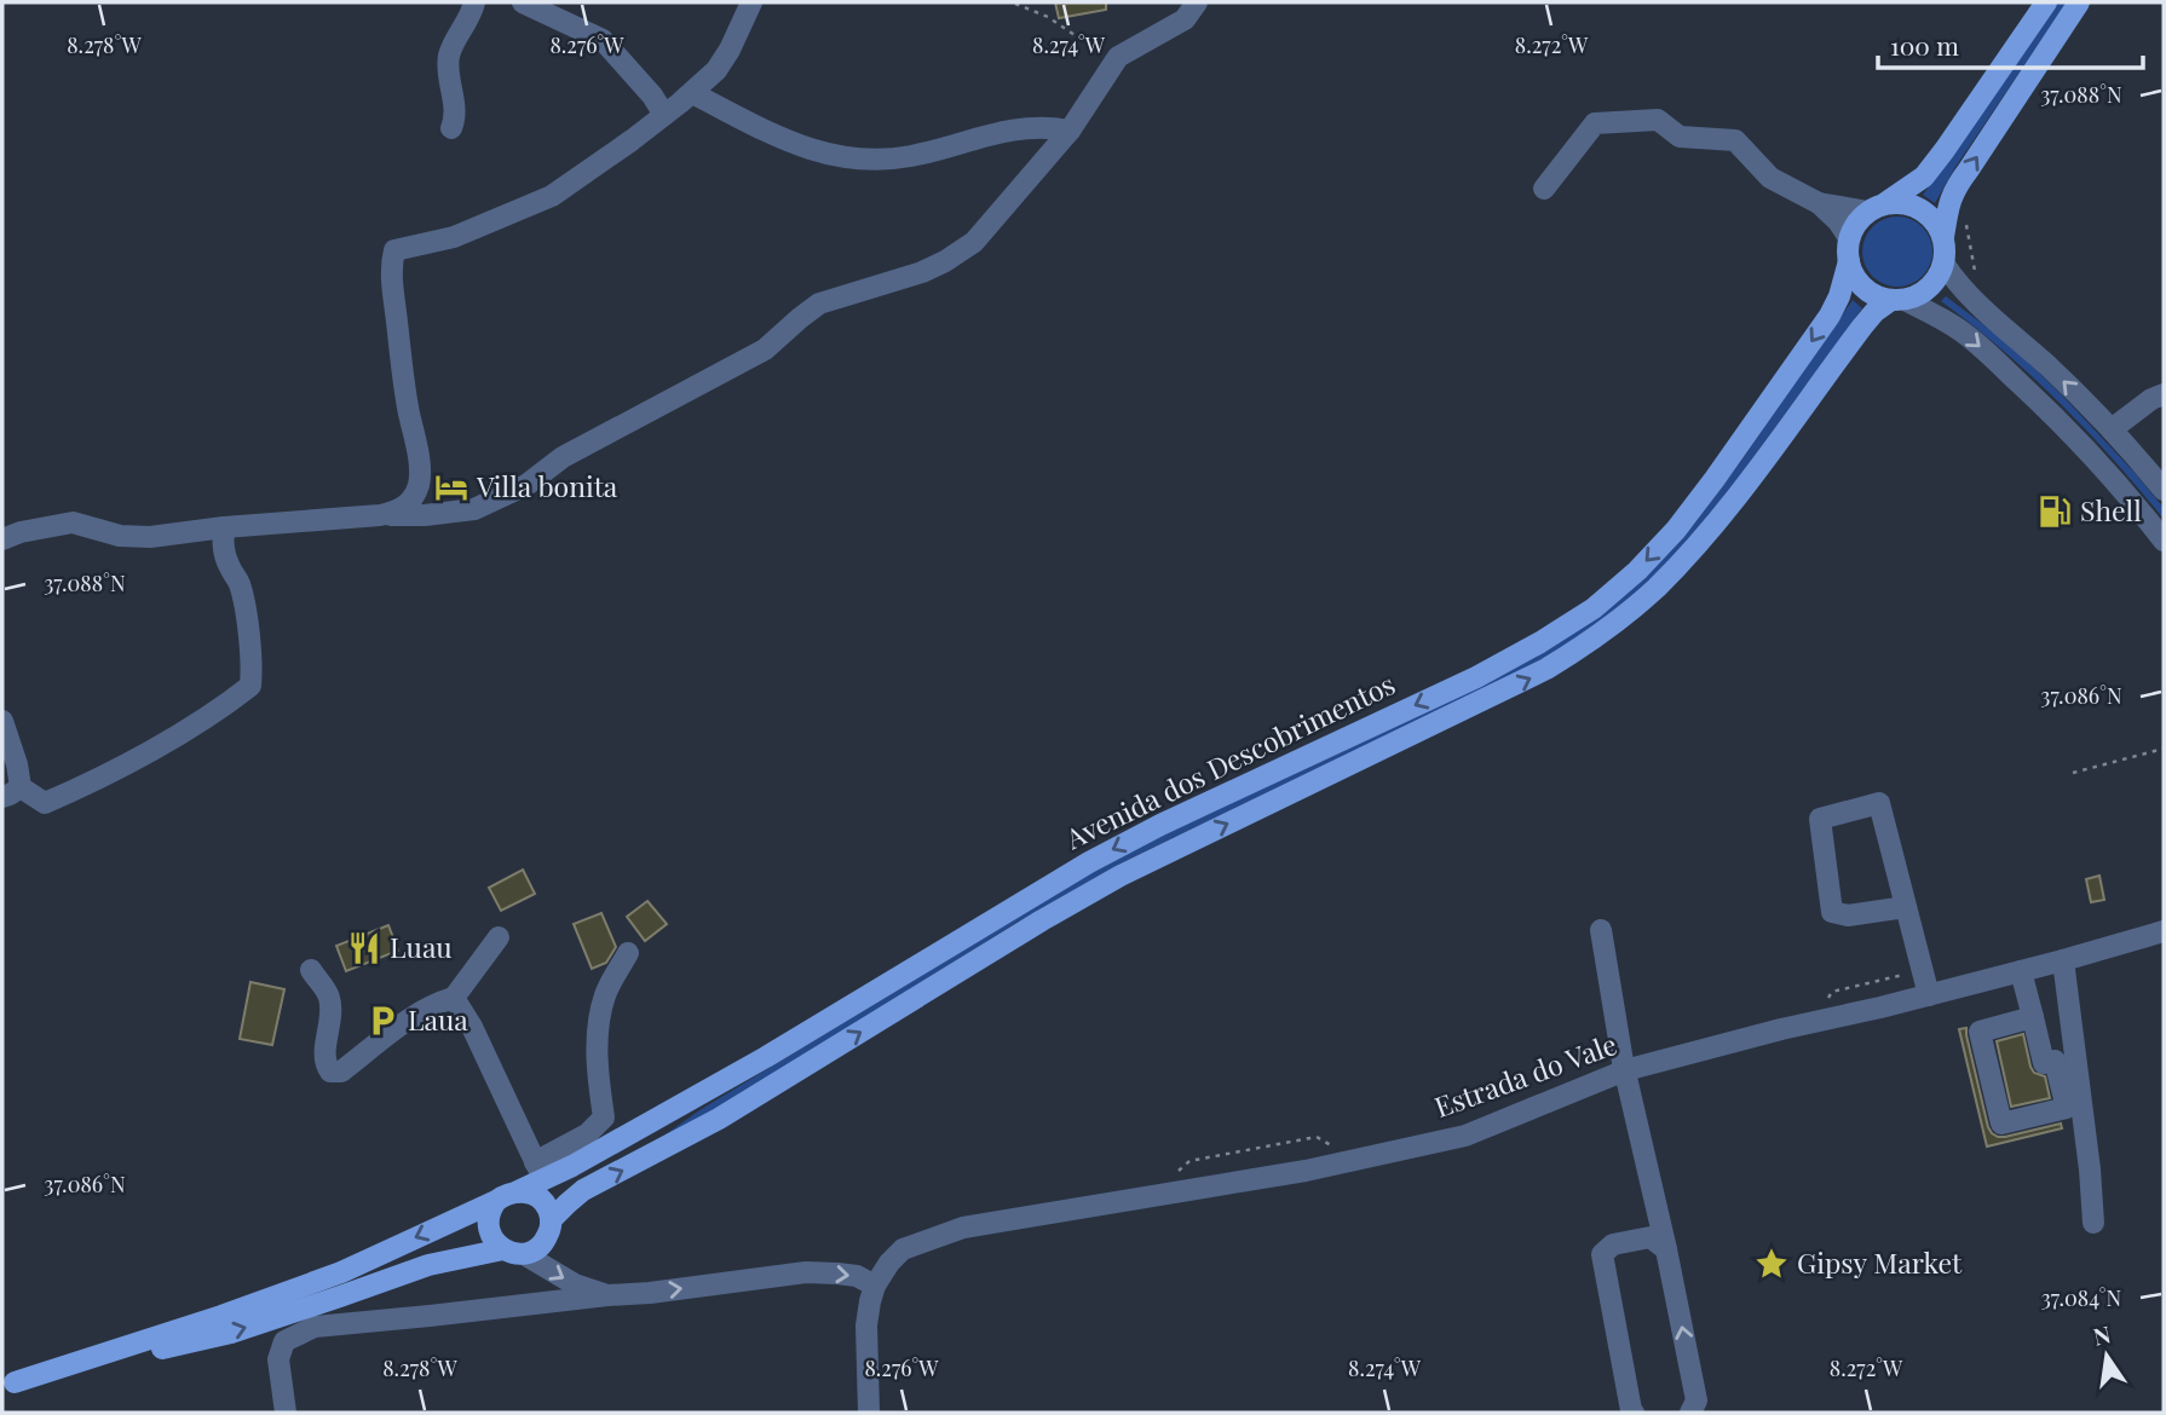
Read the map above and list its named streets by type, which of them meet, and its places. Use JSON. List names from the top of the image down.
{
  "streets": {
    "main road": ["Avenida dos Descobrimentos"],
    "street": ["Estrada do Vale"]
  },
  "places": {
    "hotel": ["Villa bonita"],
    "fuel station": ["Shell"],
    "restaurant": ["Luau"],
    "parking": ["Laua"],
    "place": ["Gipsy Market"]
  },
  "scale_bar": "100 m",
  "north": "top",
  "coordinates": [
    "8.278°W",
    "8.276°W",
    "8.274°W",
    "8.272°W",
    "37.088°N",
    "37.086°N",
    "37.084°N"
  ]
}
